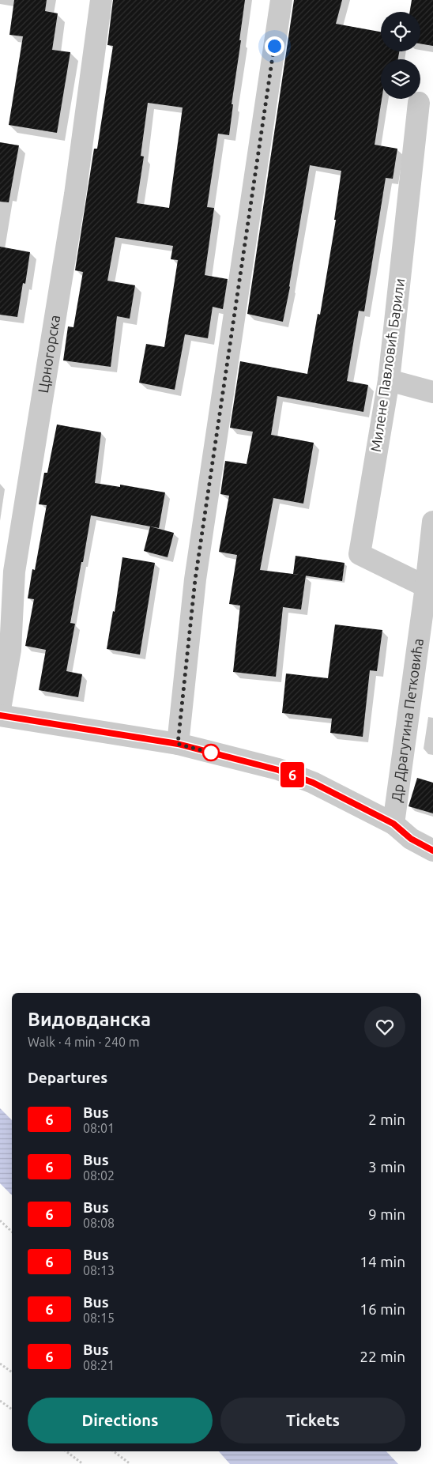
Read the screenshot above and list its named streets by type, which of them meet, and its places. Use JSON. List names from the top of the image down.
{
  "streets": {
    "street": ["Црногорска", "Милене Павловић Барили", "Др Драгутина Петковића"]
  },
  "crossings": [
    ["Милене Павловић Барили", "Др Драгутина Петковића"]
  ],
  "lines": ["bus line 6"],
  "page": {
    "on_map": "6",
    "heading": [
      ["Видовданска", "Walk · 4 min · 240 m"],
      "Departures"
    ],
    "list": [
      {
        "mark": "6",
        "name": "Bus",
        "note": "08:01",
        "value": "2 min"
      },
      {
        "mark": "6",
        "name": "Bus",
        "note": "08:02",
        "value": "3 min"
      },
      {
        "mark": "6",
        "name": "Bus",
        "note": "08:08",
        "value": "9 min"
      },
      {
        "mark": "6",
        "name": "Bus",
        "note": "08:13",
        "value": "14 min"
      },
      {
        "mark": "6",
        "name": "Bus",
        "note": "08:15",
        "value": "16 min"
      },
      {
        "mark": "6",
        "name": "Bus",
        "note": "08:21",
        "value": "22 min"
      }
    ],
    "buttons": ["Directions", "Tickets"]
  }
}
